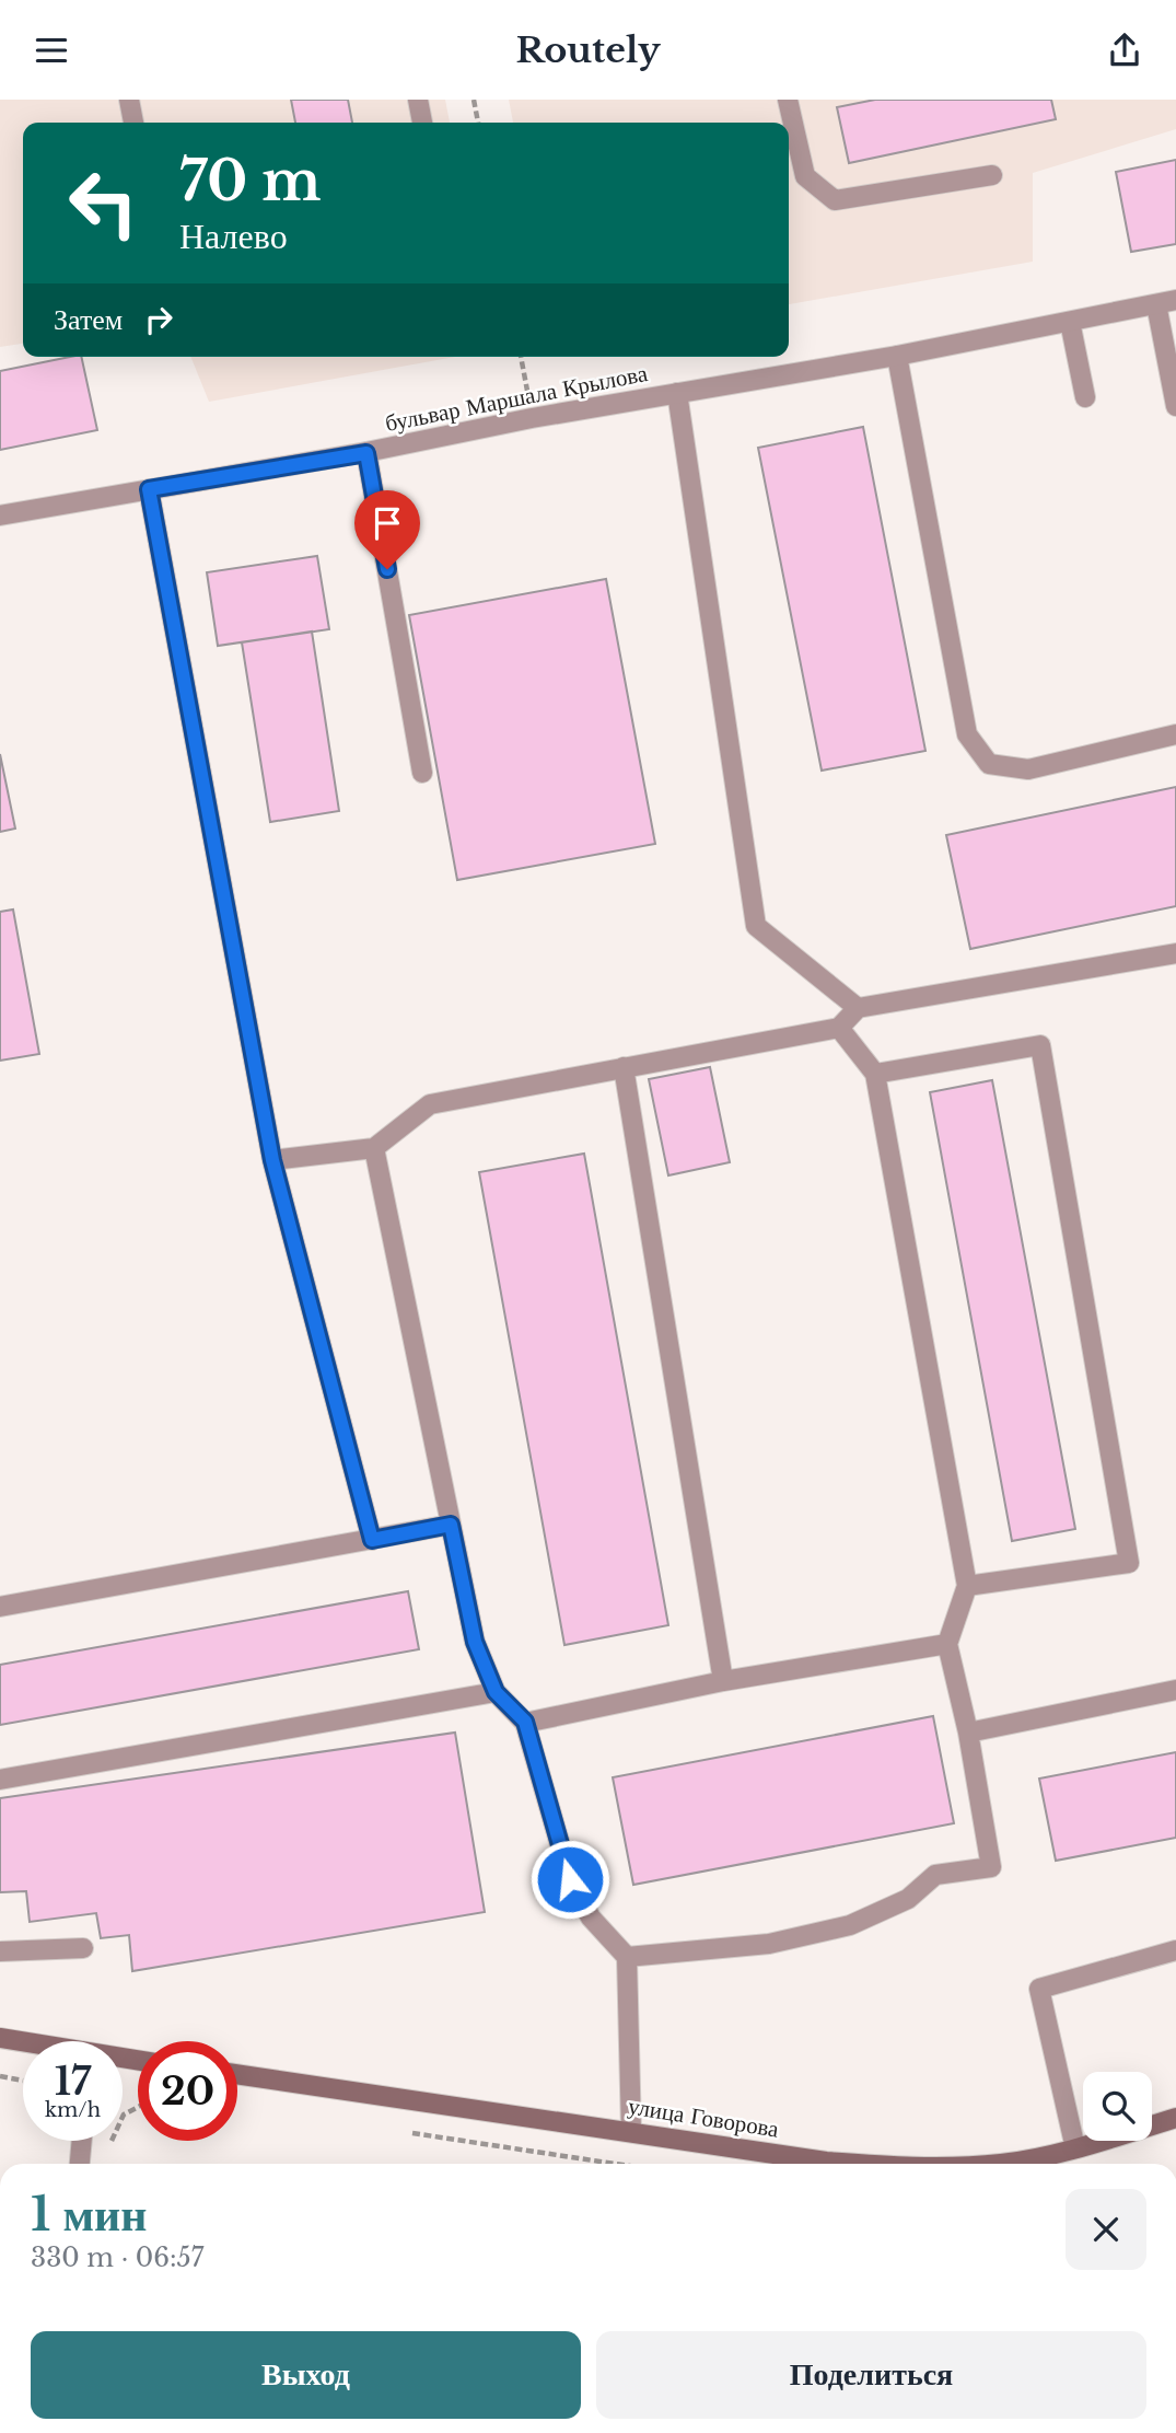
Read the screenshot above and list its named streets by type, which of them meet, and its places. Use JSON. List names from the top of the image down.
{
  "streets": {
    "main road": ["улица Говорова"],
    "street": ["бульвар Маршала Крылова"]
  },
  "page": {
    "header": "Routely",
    "turn": ["70 m", "Налево"],
    "then": "Затем",
    "speed": "17 km/h",
    "limit": "20",
    "heading": ["1 мин", "330 m · 06:57"],
    "buttons": ["Выход", "Поделиться"]
  }
}
